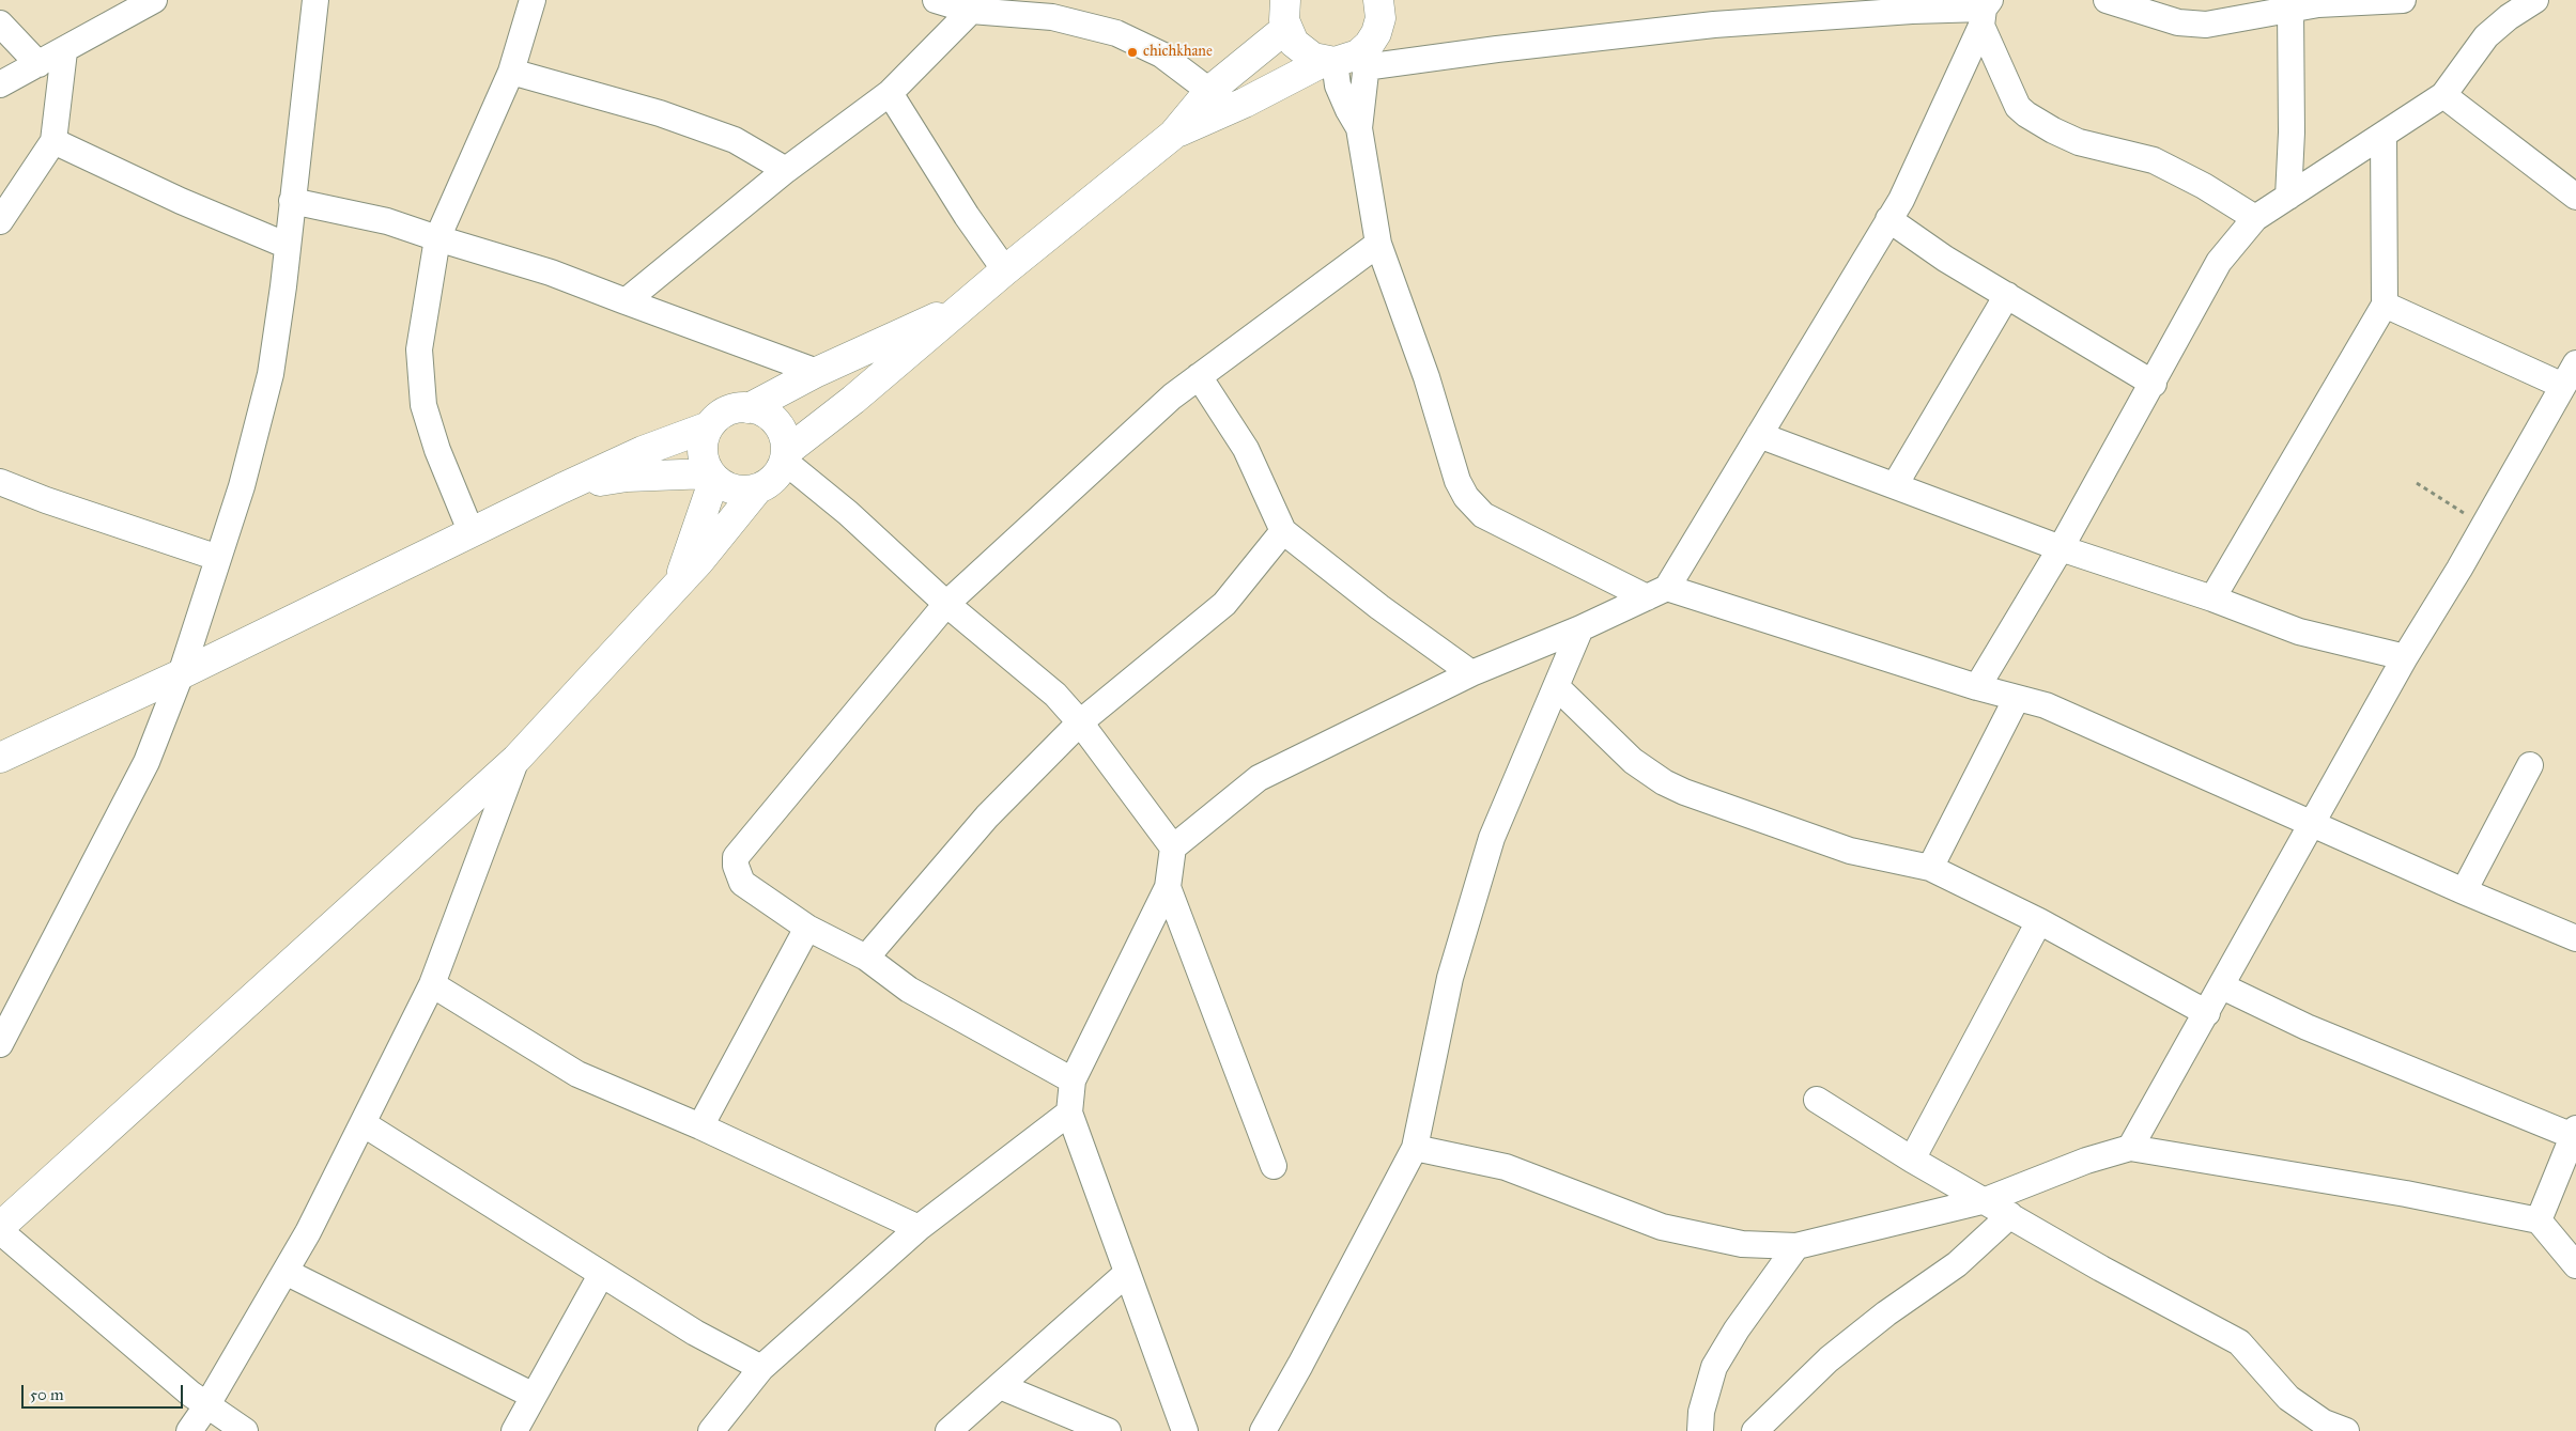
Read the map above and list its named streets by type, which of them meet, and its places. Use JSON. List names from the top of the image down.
{
  "places": ["chichkhane"],
  "scale_bar": "50 m"
}
